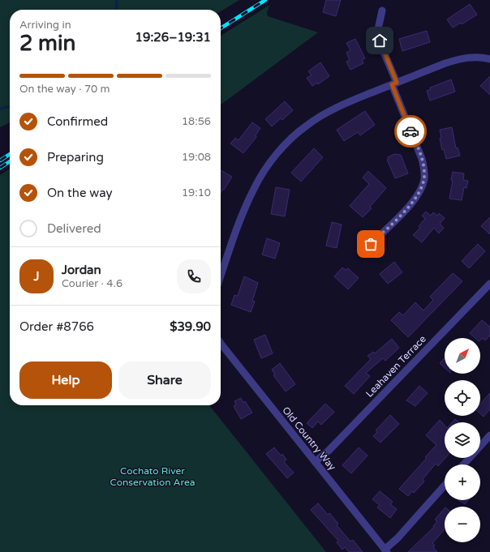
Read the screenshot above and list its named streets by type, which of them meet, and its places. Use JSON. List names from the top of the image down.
{
  "streets": {
    "street": ["Leahaven Terrace", "Old Country Way"]
  },
  "crossings": [
    ["Leahaven Terrace", "Old Country Way"]
  ],
  "parks": ["Cochato River Conservation Area"],
  "north": "top right",
  "page": {
    "heading": ["2 min", "Arriving in", "19:26–19:31"],
    "panel": [
      "Jordan",
      "Courier · 4.6",
      "Order #8766",
      "$39.90"
    ],
    "bar": "On the way · 70 m",
    "list": [
      ["Confirmed", "18:56"],
      ["Preparing", "19:08"],
      ["On the way", "19:10"],
      "Delivered"
    ],
    "round": "J",
    "map_buttons": ["+", "−"],
    "buttons": ["Help", "Share"]
  }
}
